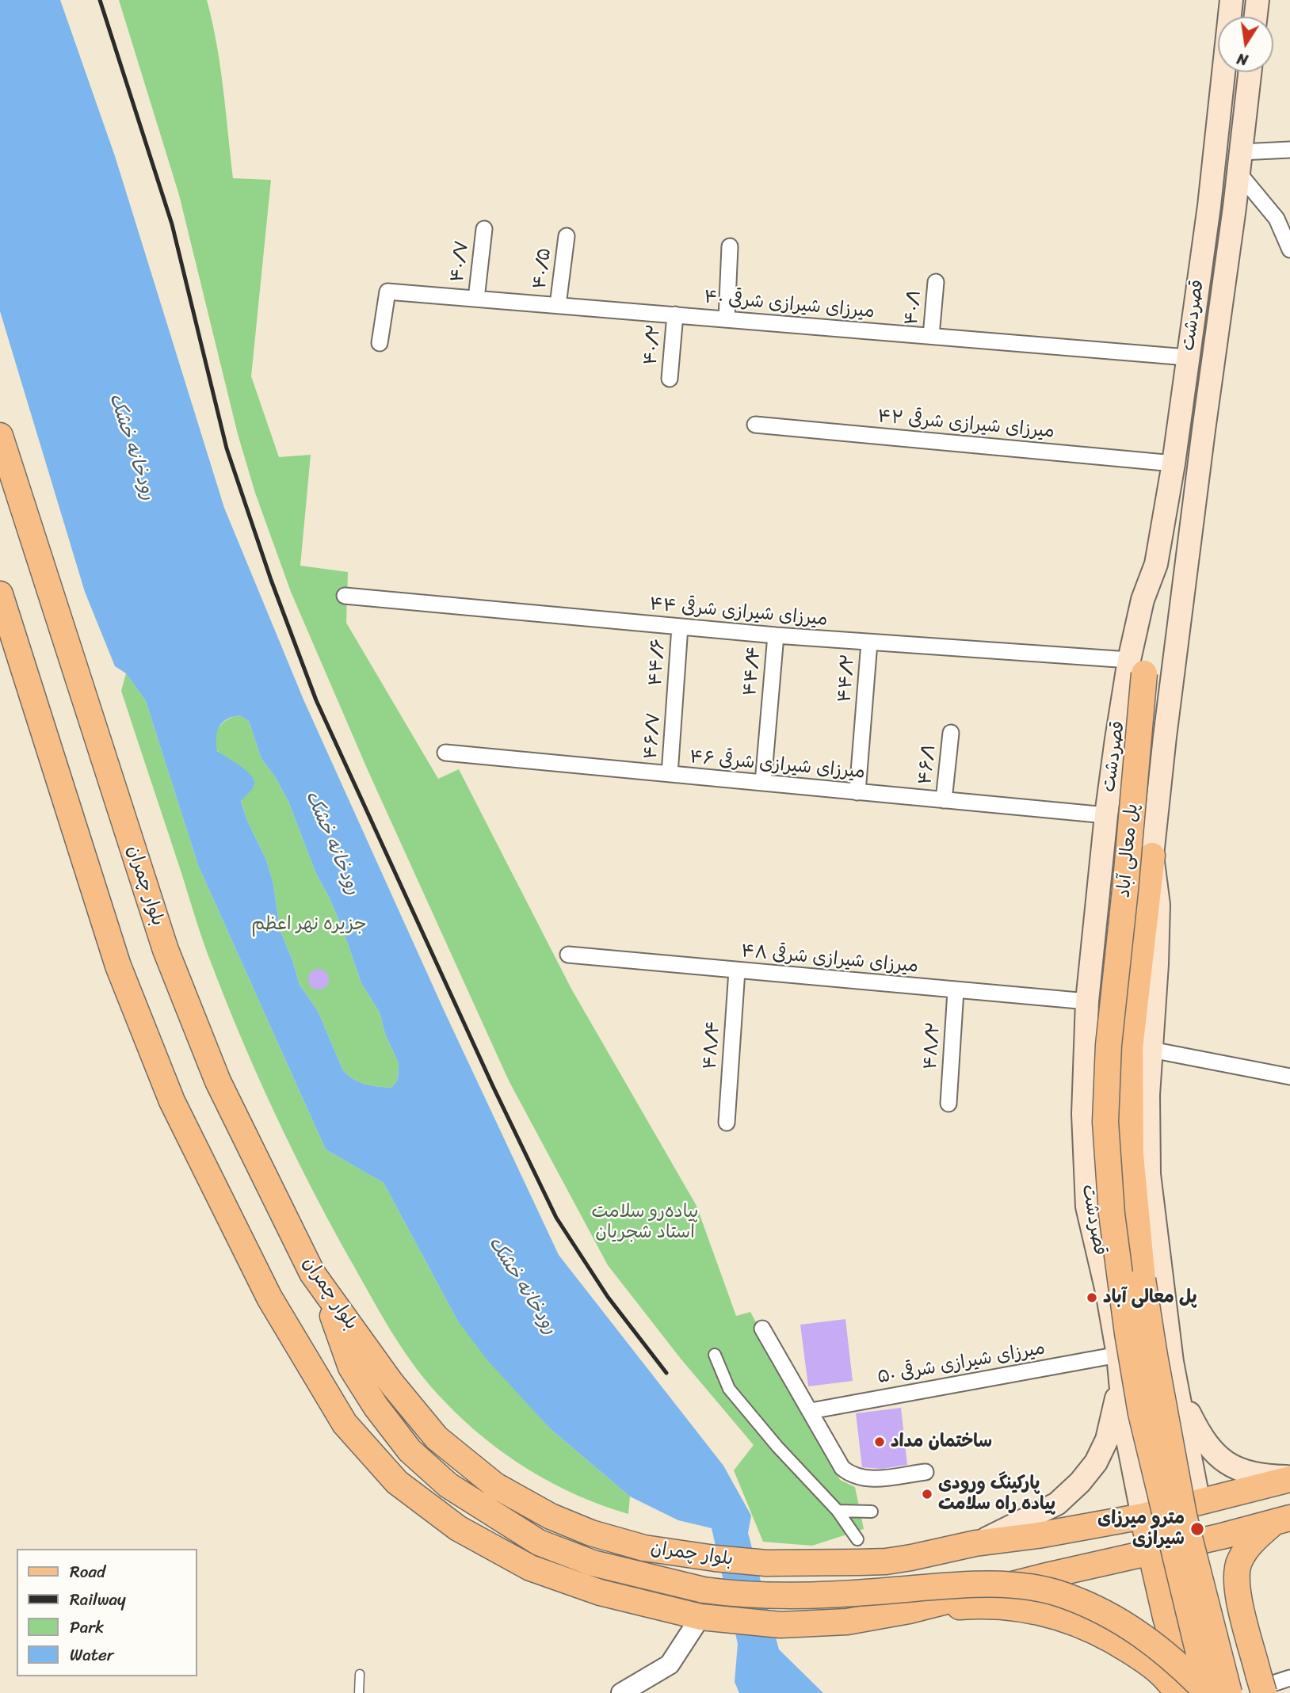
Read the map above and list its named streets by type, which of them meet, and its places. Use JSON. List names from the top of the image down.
{
  "streets": {
    "main road": ["قصردشت", "پل معالی آباد", "بلوار چمران"],
    "street": [
      "۴۰/۷",
      "۴۰/۵",
      "۴۰ میرزای شیرازی شرقی",
      "۴۰/۱",
      "۴۰/۲",
      "۴۲ میرزای شیرازی شرقی",
      "۴۴ میرزای شیرازی شرقی",
      "۴۴/۶",
      "۴۴/۴",
      "۴۴/۲",
      "۴۶/۷",
      "۴۶/۱",
      "۴۶ میرزای شیرازی شرقی",
      "۴۸ میرزای شیرازی شرقی",
      "۴۸/۴",
      "۴۸/۲",
      "۵۰ میرزای شیرازی شرقی"
    ]
  },
  "crossings": [
    ["۴۰/۷", "۴۰ میرزای شیرازی شرقی"],
    ["۴۰/۵", "۴۰ میرزای شیرازی شرقی"],
    ["۴۰ میرزای شیرازی شرقی", "۴۰/۱"],
    ["۴۰ میرزای شیرازی شرقی", "قصردشت"],
    ["۴۰ میرزای شیرازی شرقی", "۴۰/۲"],
    ["قصردشت", "۴۲ میرزای شیرازی شرقی"],
    ["قصردشت", "۴۴ میرزای شیرازی شرقی"],
    ["قصردشت", "۴۶ میرزای شیرازی شرقی"],
    ["قصردشت", "پل معالی آباد"],
    ["قصردشت", "بلوار چمران"],
    ["قصردشت", "۴۸ میرزای شیرازی شرقی"],
    ["قصردشت", "۵۰ میرزای شیرازی شرقی"],
    ["۴۴ میرزای شیرازی شرقی", "۴۴/۶"],
    ["۴۴ میرزای شیرازی شرقی", "۴۴/۴"],
    ["۴۴ میرزای شیرازی شرقی", "۴۴/۲"],
    ["۴۴ میرزای شیرازی شرقی", "پل معالی آباد"],
    ["۴۴/۶", "۴۶/۷"],
    ["۴۴/۴", "۴۶ میرزای شیرازی شرقی"],
    ["۴۴/۲", "۴۶ میرزای شیرازی شرقی"],
    ["۴۶/۷", "۴۶ میرزای شیرازی شرقی"],
    ["۴۶/۱", "۴۶ میرزای شیرازی شرقی"],
    ["پل معالی آباد", "بلوار چمران"],
    ["۴۸ میرزای شیرازی شرقی", "۴۸/۴"],
    ["۴۸ میرزای شیرازی شرقی", "۴۸/۲"]
  ],
  "water": ["رودخانه خشک"],
  "parks": ["جزیره نهر اعظم", "پیاده‌رو سلامت استاد شجریان"],
  "places": [
    "پل معالی آباد",
    "ساختمان مداد",
    "پارکینگ ورودی پیاده راه سلامت",
    "مترو میرزای شیرازی"
  ],
  "legend": [
    "Road",
    "Railway",
    "Park",
    "Water"
  ],
  "north": "bottom"
}
